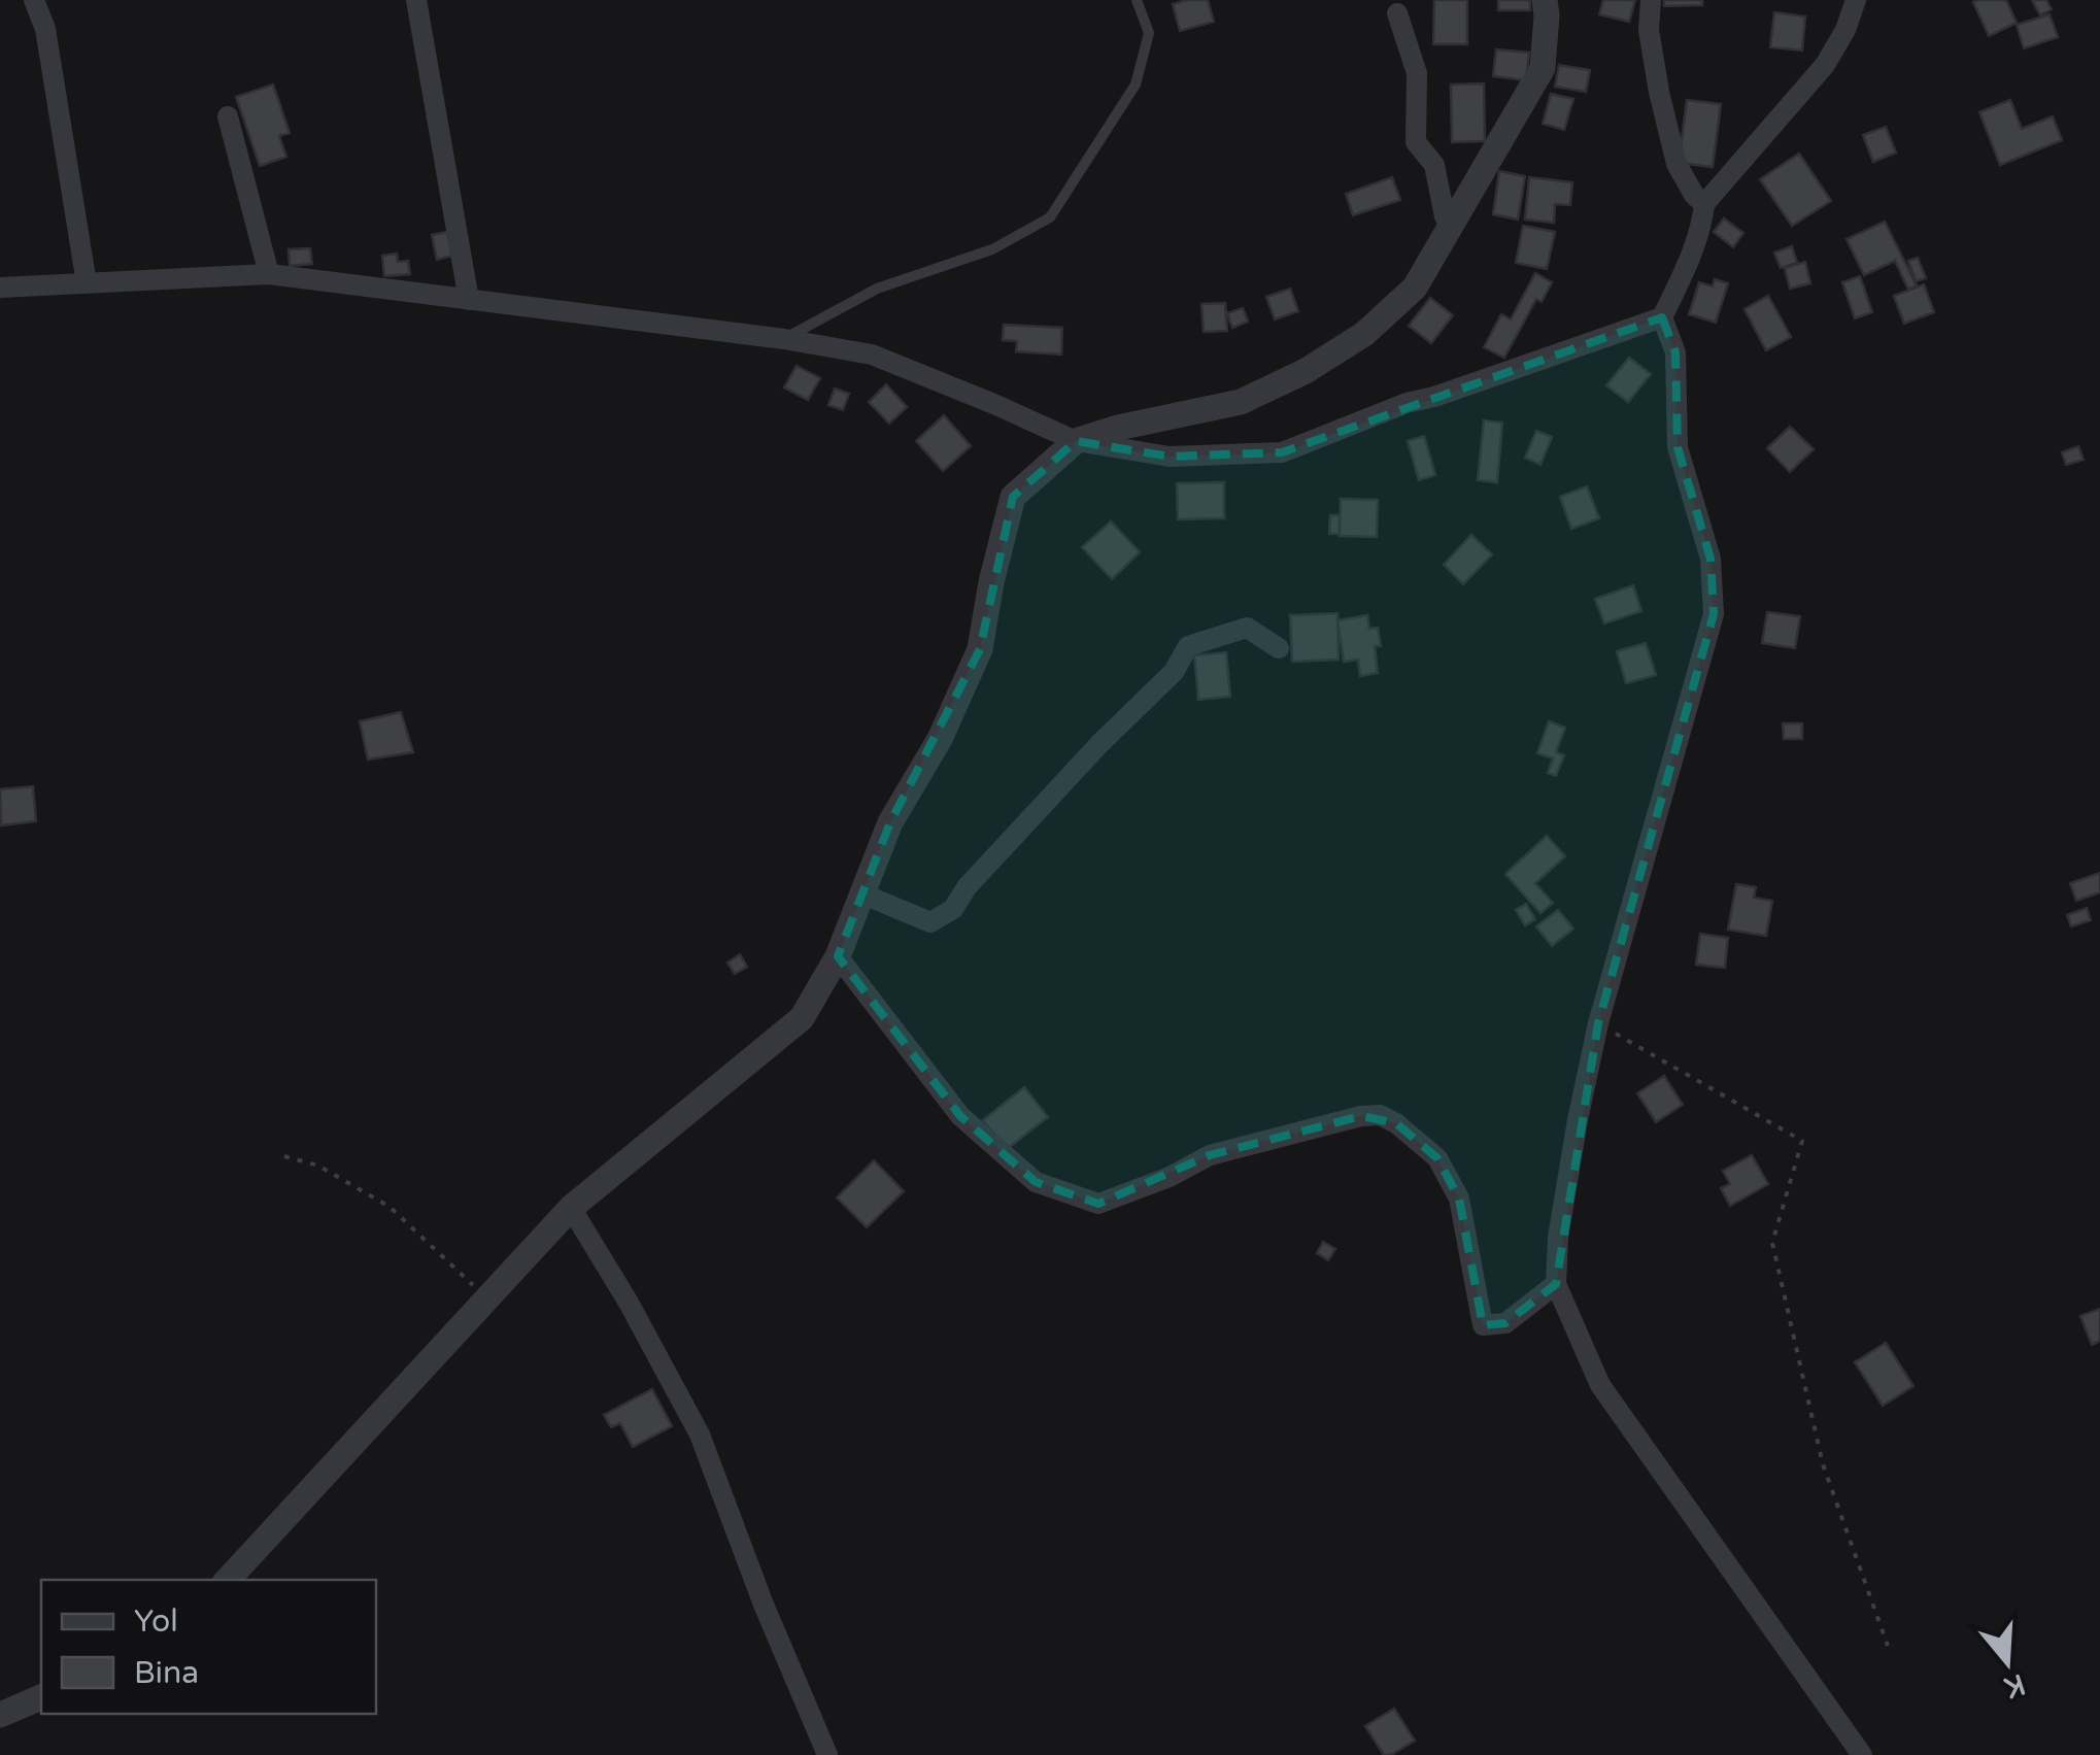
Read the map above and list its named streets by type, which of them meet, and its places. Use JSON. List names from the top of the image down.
{
  "legend": ["Yol", "Bina"],
  "north": "bottom"
}
